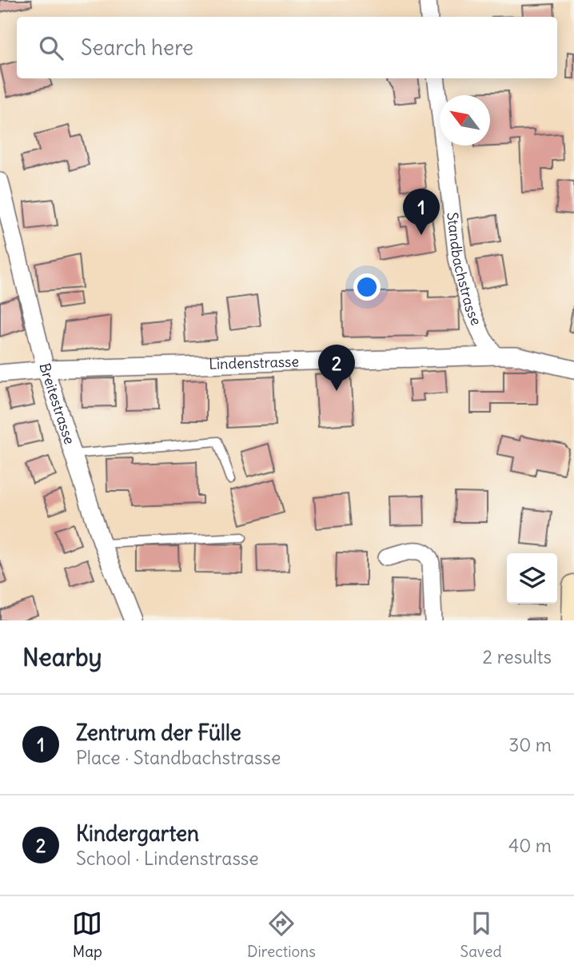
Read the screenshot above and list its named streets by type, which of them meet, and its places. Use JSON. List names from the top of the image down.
{
  "streets": {
    "street": ["Standbachstrasse", "Lindenstrasse", "Breitestrasse"]
  },
  "crossings": [
    ["Standbachstrasse", "Lindenstrasse"],
    ["Lindenstrasse", "Breitestrasse"]
  ],
  "north": "top left",
  "page": {
    "search": "Search here",
    "pins": ["1", "2"],
    "heading": ["Nearby", "2 results"],
    "list": [
      {
        "mark": "1",
        "name": "Zentrum der Fülle",
        "note": "Place · Standbachstrasse",
        "value": "30 m"
      },
      {
        "mark": "2",
        "name": "Kindergarten",
        "note": "School · Lindenstrasse",
        "value": "40 m"
      }
    ],
    "nav": ["Map", "Directions", "Saved"]
  }
}
